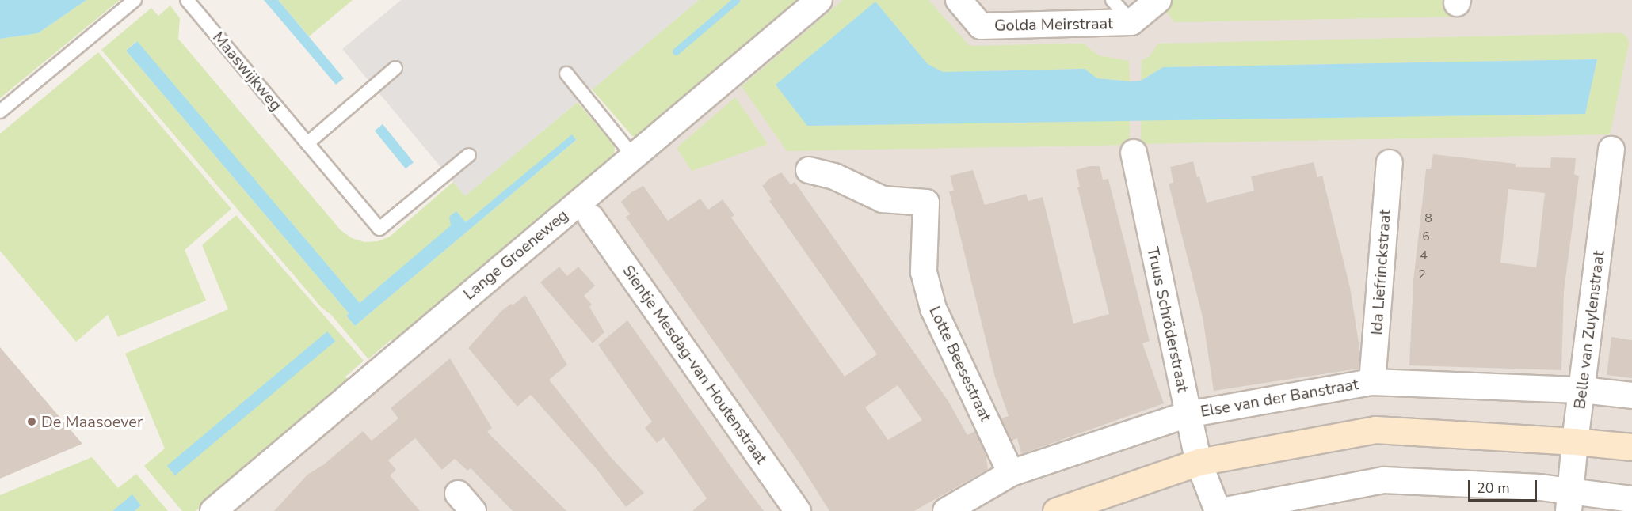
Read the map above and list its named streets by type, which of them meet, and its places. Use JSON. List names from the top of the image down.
{
  "streets": {
    "street": [
      "Golda Meirstraat",
      "Lange Groeneweg",
      "Ida Liefrinckstraat",
      "Truus Schröderstraat",
      "Belle van Zuylenstraat",
      "Lotte Beesestraat",
      "Sientje Mesdag-van Houtenstraat",
      "Else van der Banstraat"
    ],
    "lane": ["Maaswijkweg"]
  },
  "crossings": [
    ["Ida Liefrinckstraat", "Else van der Banstraat"],
    ["Truus Schröderstraat", "Else van der Banstraat"],
    ["Belle van Zuylenstraat", "Else van der Banstraat"],
    ["Lotte Beesestraat", "Else van der Banstraat"]
  ],
  "places": ["De Maasoever"],
  "house_numbers": [
    "8",
    "6",
    "4",
    "2"
  ],
  "scale_bar": "20 m"
}
